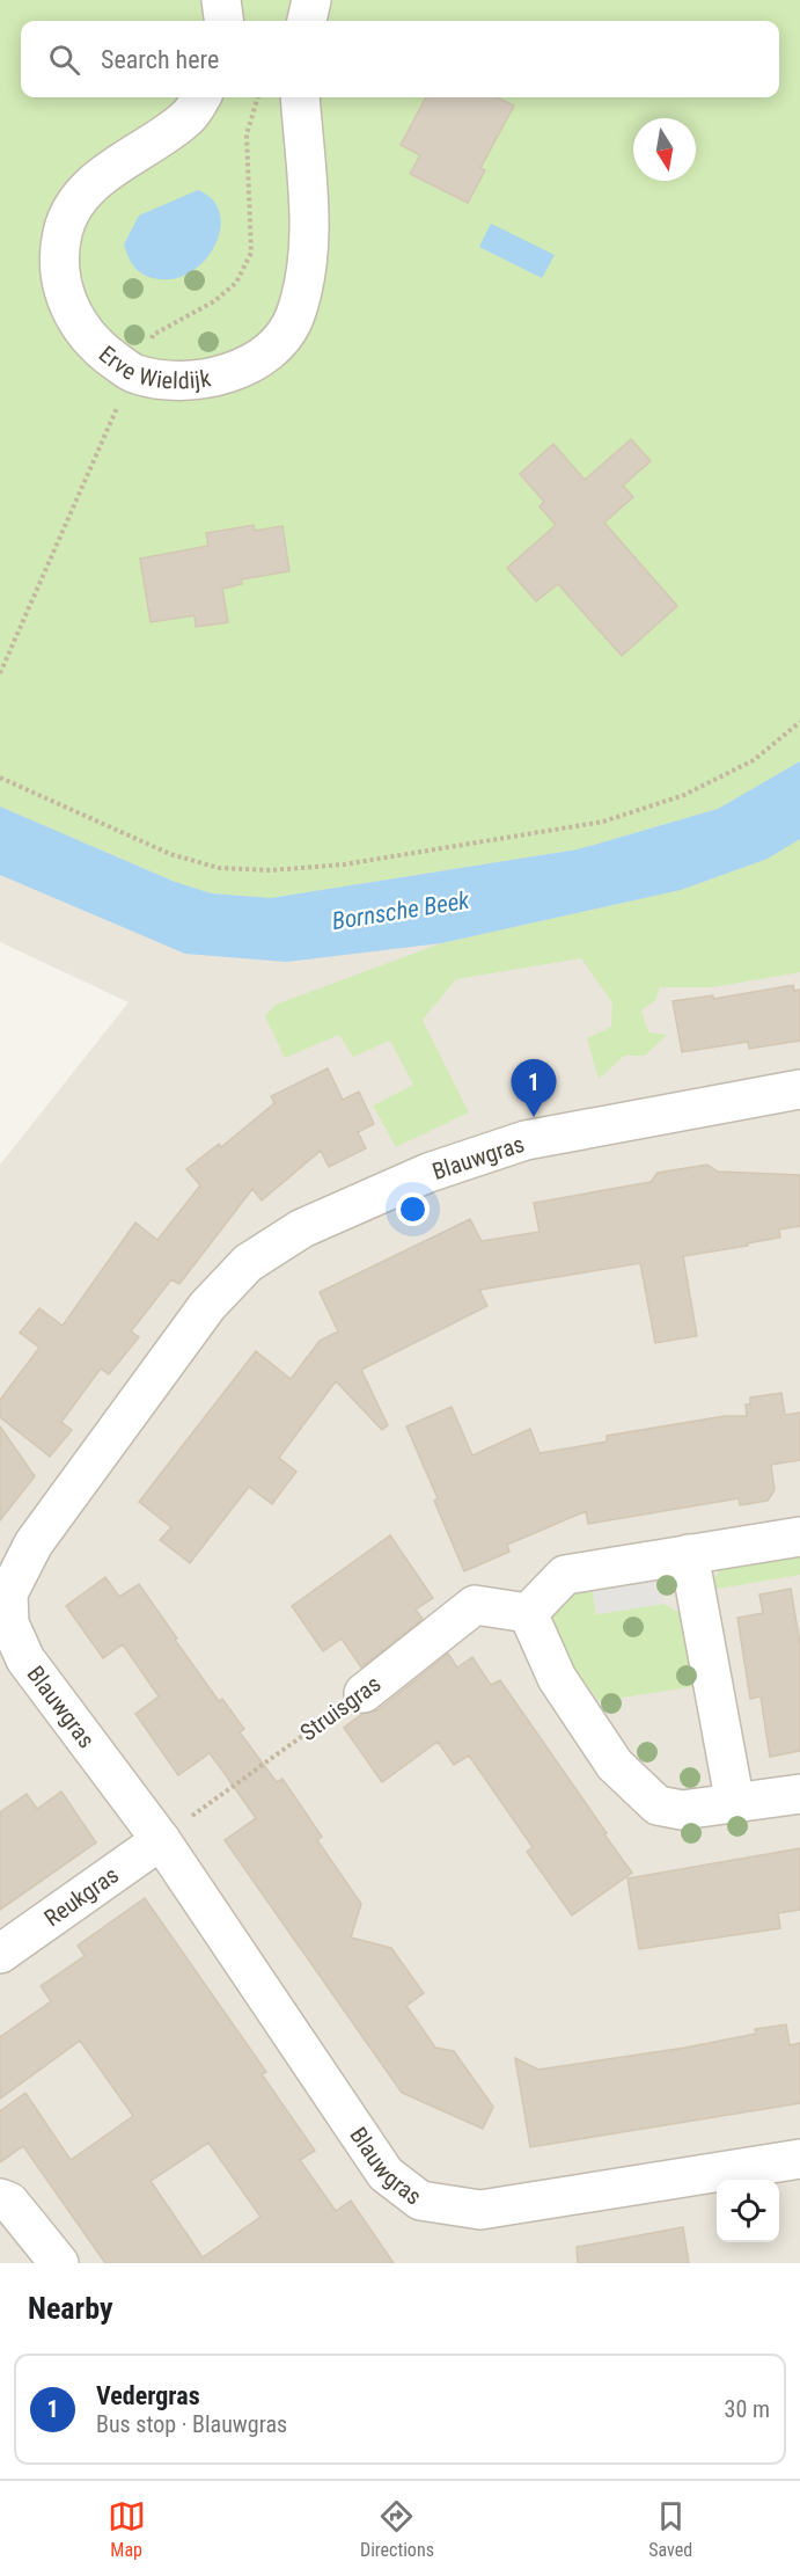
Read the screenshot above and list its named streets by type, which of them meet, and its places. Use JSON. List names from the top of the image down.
{
  "streets": {
    "street": [
      "Erve Wieldijk",
      "Blauwgras",
      "Struisgras",
      "Reukgras"
    ]
  },
  "crossings": [
    ["Blauwgras", "Struisgras"],
    ["Blauwgras", "Reukgras"],
    ["Struisgras", "Reukgras"]
  ],
  "water": ["Bornsche Beek"],
  "north": "bottom",
  "page": {
    "search": "Search here",
    "pins": "1",
    "heading": "Nearby",
    "list": [
      {
        "mark": "1",
        "name": "Vedergras",
        "note": "Bus stop · Blauwgras",
        "value": "30 m"
      }
    ],
    "nav": ["Map", "Directions", "Saved"]
  }
}
